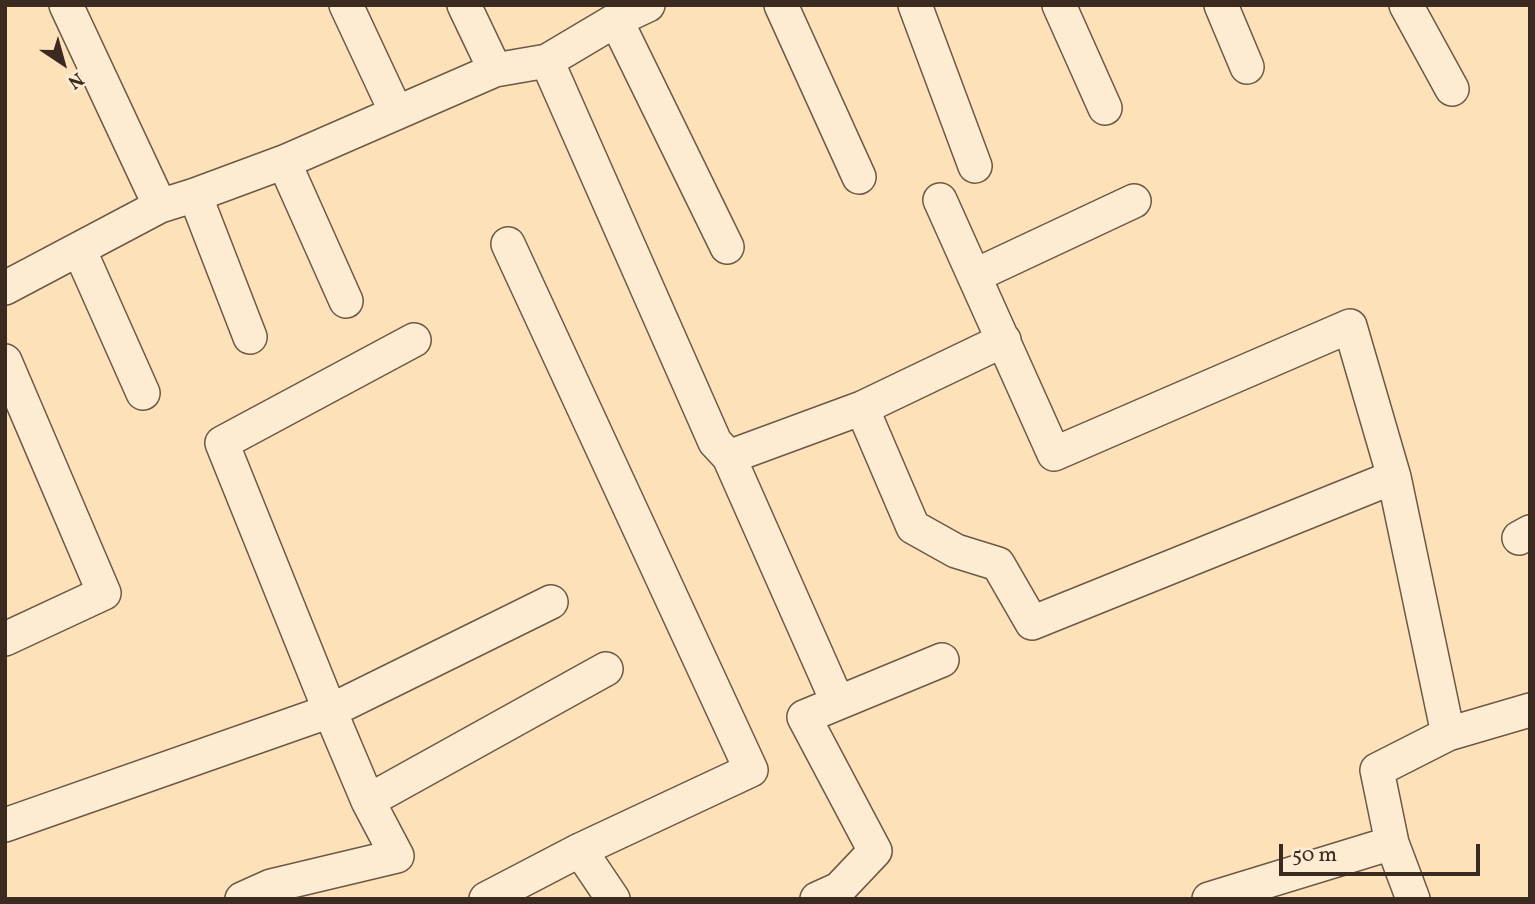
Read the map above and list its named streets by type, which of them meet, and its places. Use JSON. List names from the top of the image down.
{
  "scale_bar": "50 m",
  "north": "bottom right"
}
